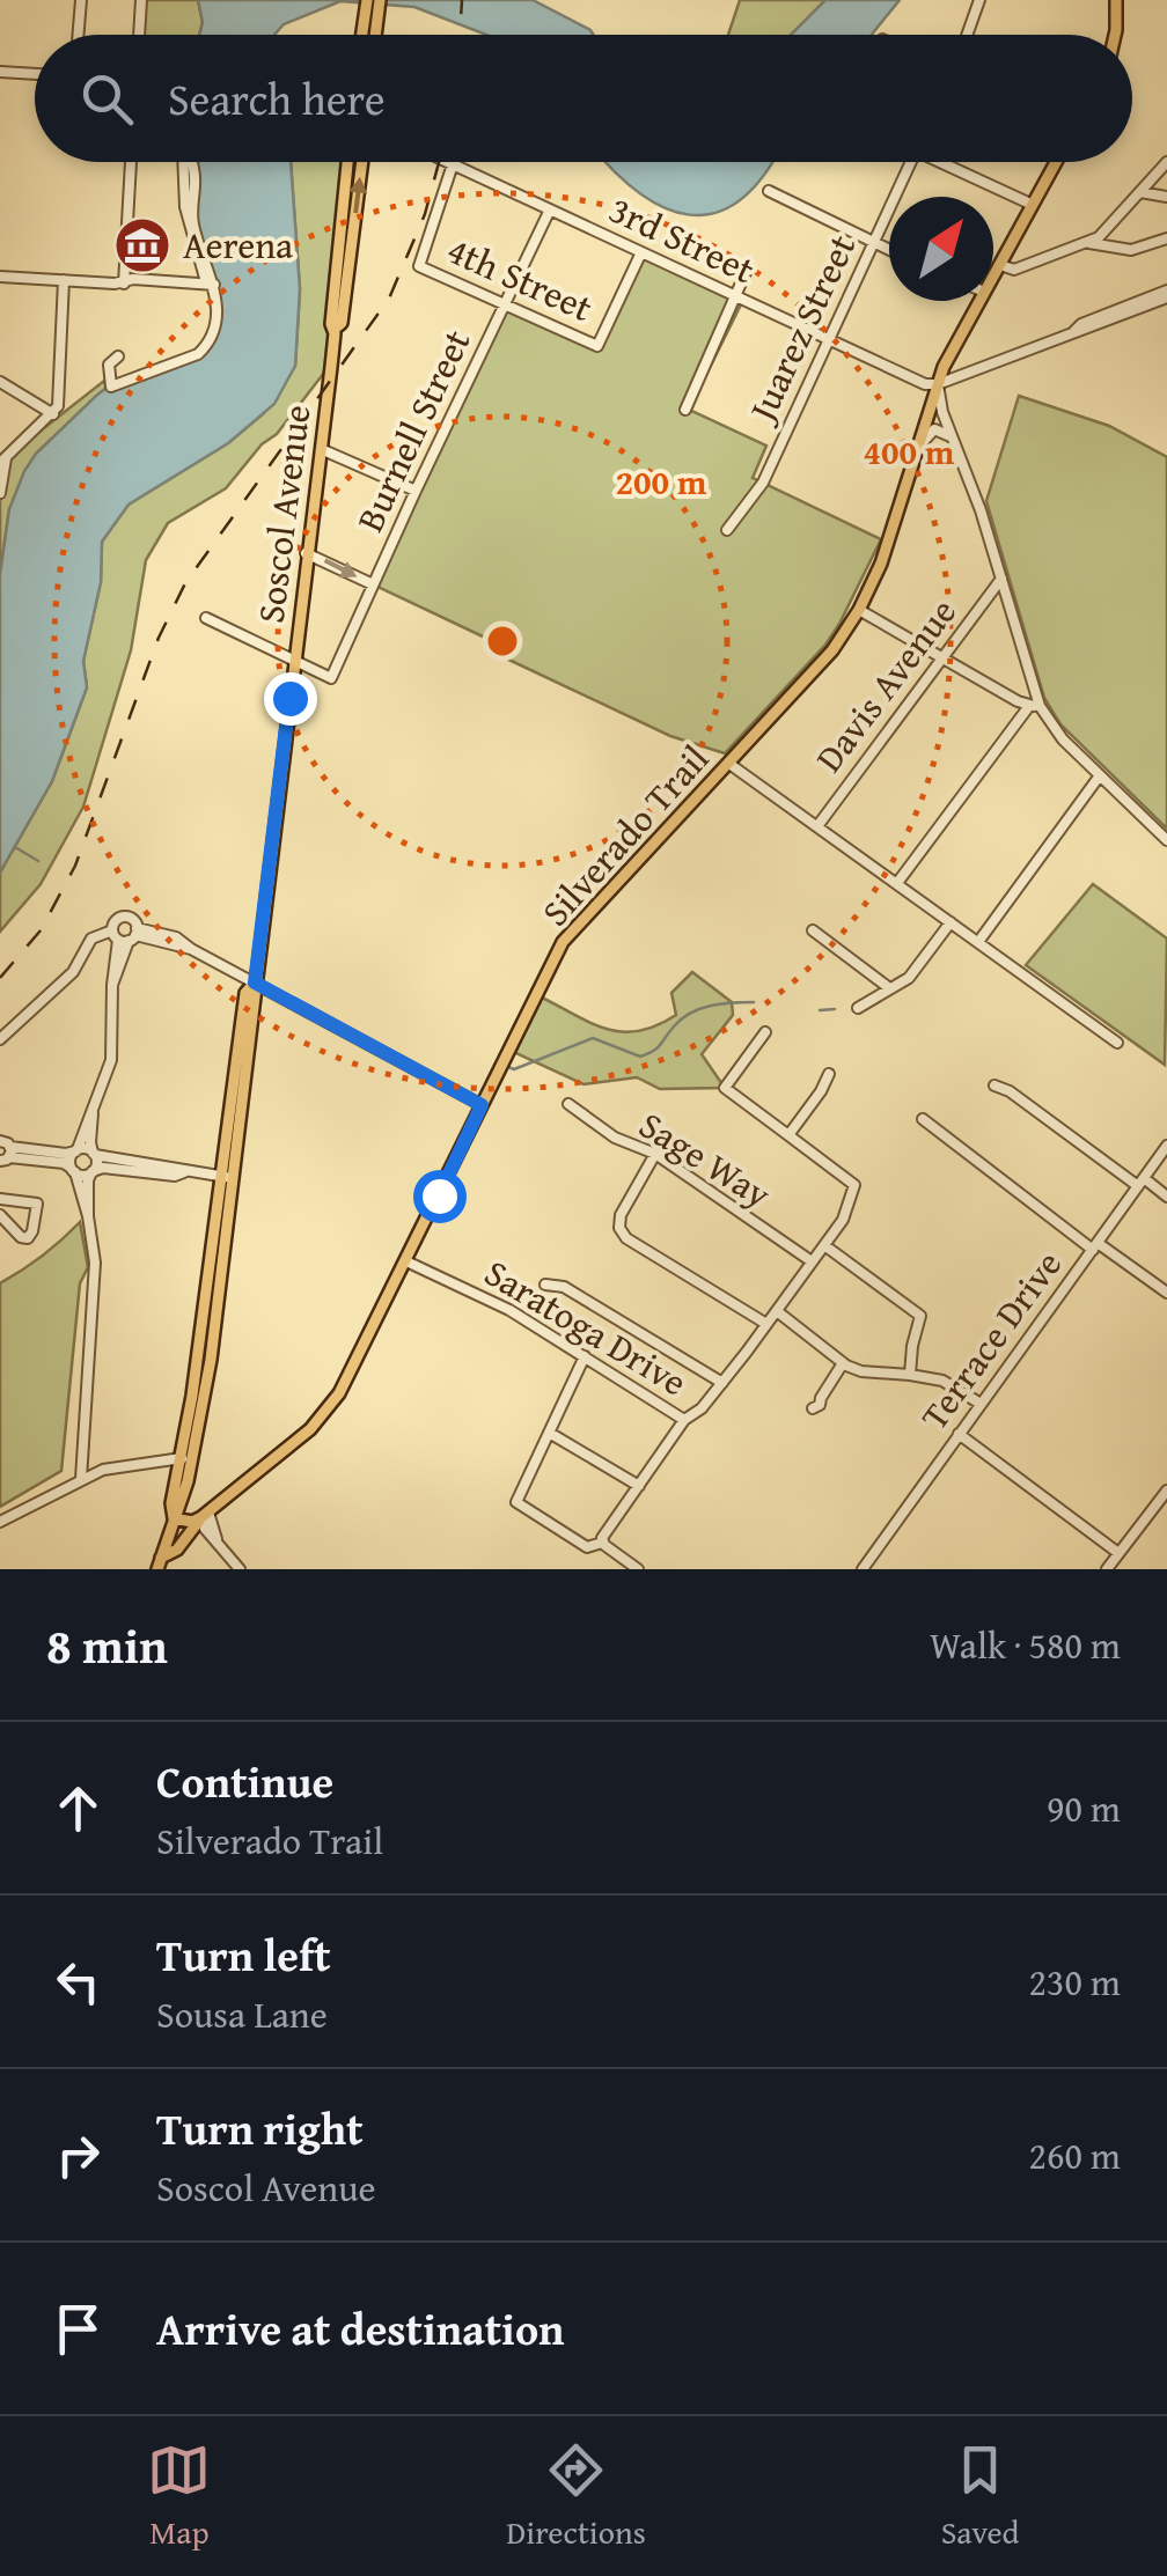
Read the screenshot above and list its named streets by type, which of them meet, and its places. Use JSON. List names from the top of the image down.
{
  "streets": {
    "main road": ["Soscol Avenue", "Silverado Trail"],
    "street": [
      "3rd Street",
      "4th Street",
      "Juarez Street",
      "Burnell Street",
      "Davis Avenue",
      "Sage Way",
      "Saratoga Drive",
      "Terrace Drive"
    ]
  },
  "crossings": [
    ["3rd Street", "4th Street"],
    ["3rd Street", "Juarez Street"],
    ["3rd Street", "Burnell Street"],
    ["3rd Street", "Silverado Trail"],
    ["4th Street", "Burnell Street"],
    ["Burnell Street", "Soscol Avenue"],
    ["Soscol Avenue", "Silverado Trail"],
    ["Silverado Trail", "Saratoga Drive"]
  ],
  "places": {
    "museum": ["Aerena"]
  },
  "north": "top right",
  "page": {
    "search": "Search here",
    "heading": ["8 min", "Walk · 580 m"],
    "list": [
      ["Continue", "Silverado Trail", "90 m"],
      ["Turn left", "Sousa Lane", "230 m"],
      ["Turn right", "Soscol Avenue", "260 m"],
      "Arrive at destination"
    ],
    "nav": ["Map", "Directions", "Saved"]
  },
  "rings": ["400 m", "200 m"]
}
